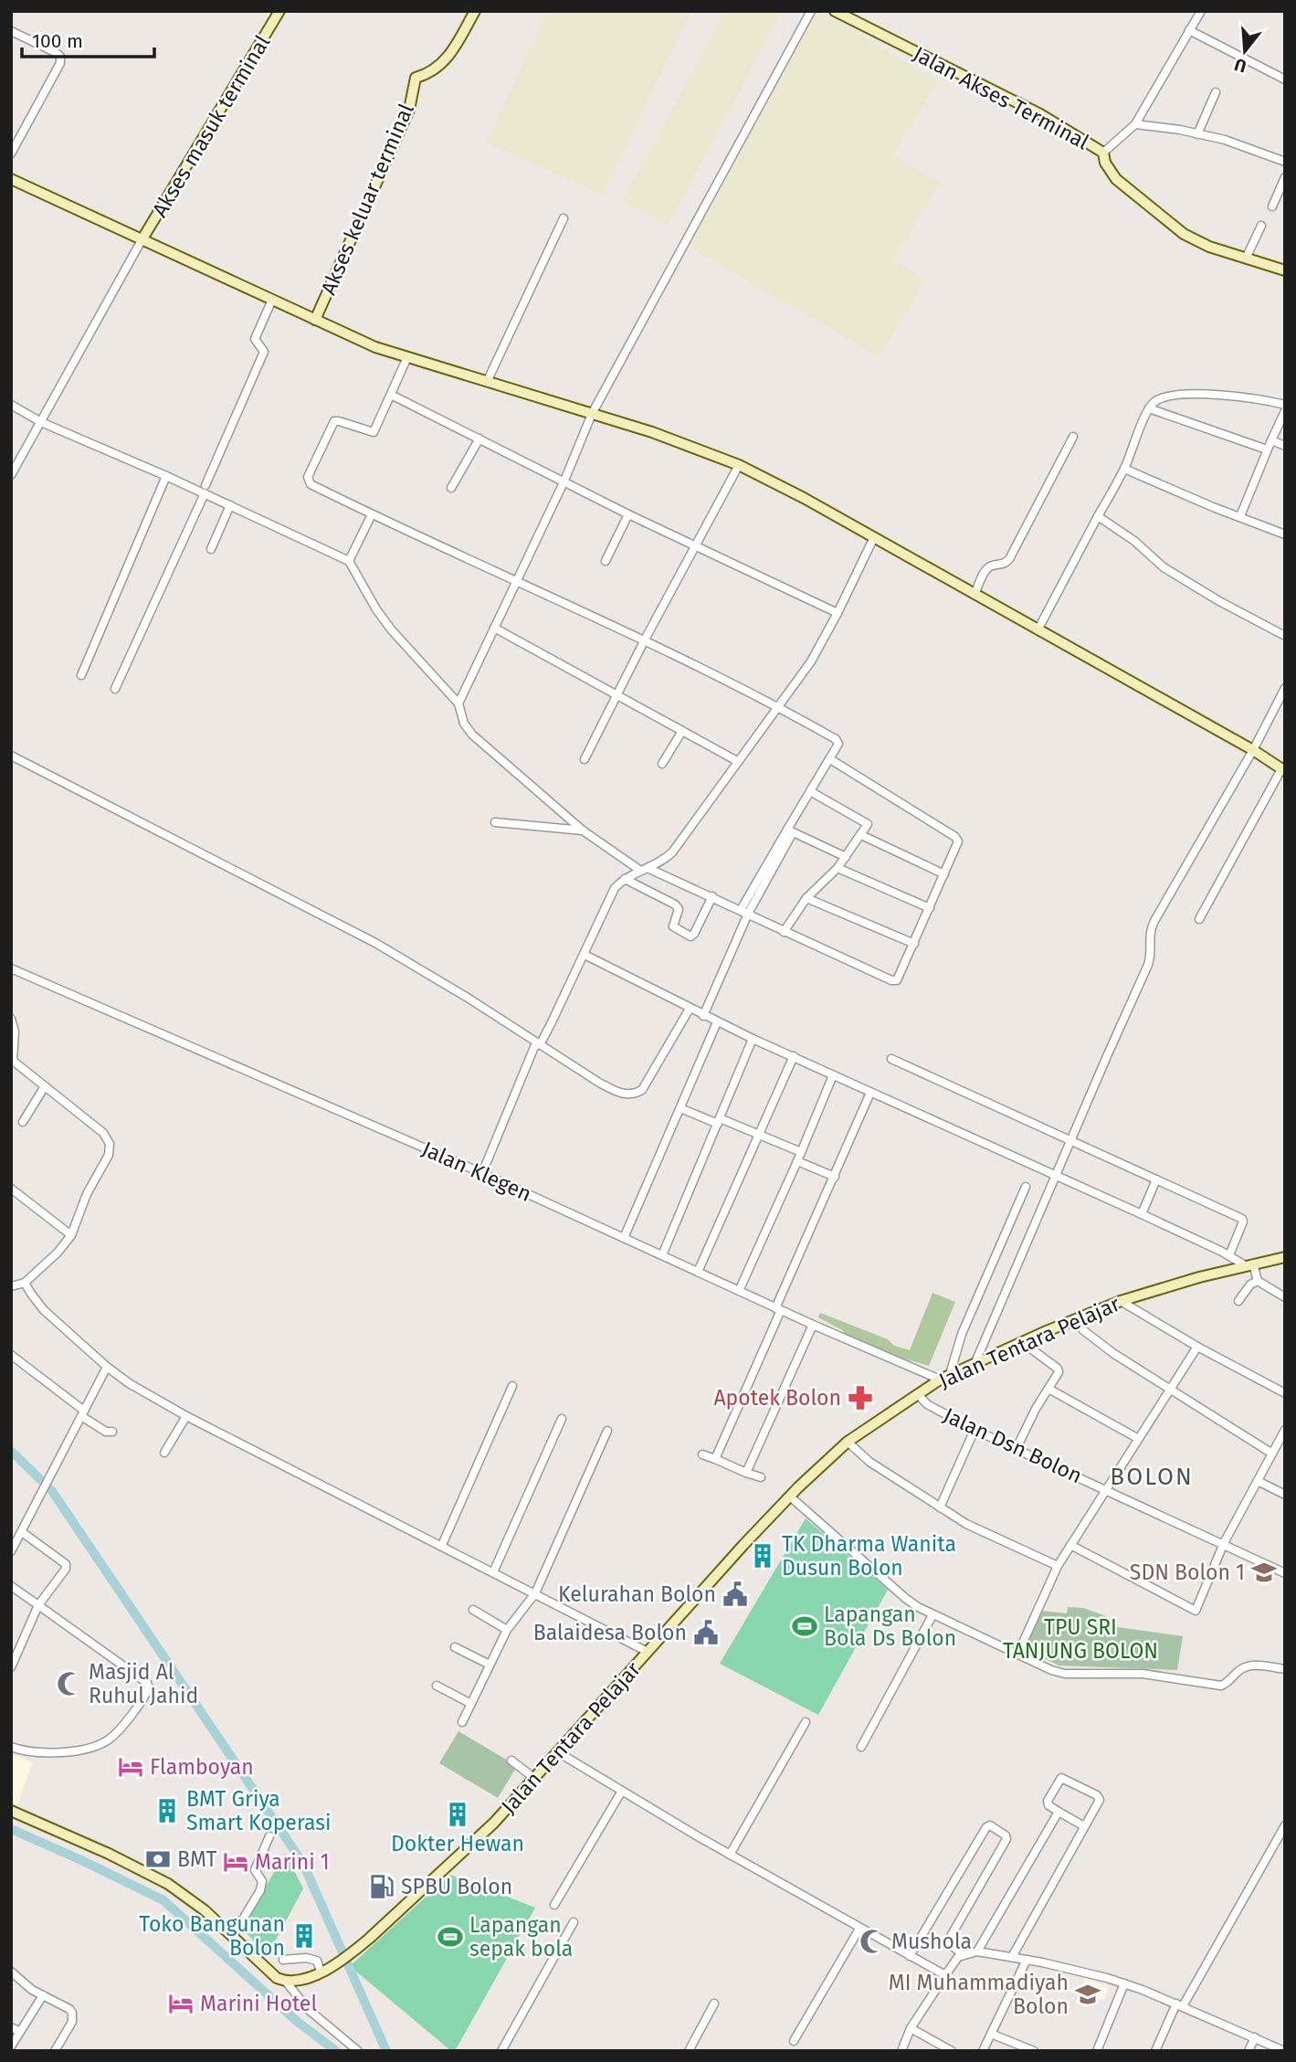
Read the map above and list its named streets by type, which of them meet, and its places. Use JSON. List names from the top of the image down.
{
  "streets": {
    "street": [
      "Jalan Akses Terminal",
      "Akses masuk terminal",
      "Akses keluar terminal",
      "Jalan Klegen",
      "Jalan Tentara Pelajar",
      "Jalan Dsn Bolon"
    ]
  },
  "crossings": [
    ["Jalan Klegen", "Jalan Tentara Pelajar"],
    ["Jalan Tentara Pelajar", "Jalan Dsn Bolon"]
  ],
  "districts": ["BOLON"],
  "parks": ["TPU SRI TANJUNG BOLON"],
  "places": {
    "pharmacy": ["Apotek Bolon"],
    "building": [
      "TK Dharma Wanita Dusun Bolon",
      "BMT Griya Smart Koperasi",
      "Dokter Hewan",
      "Toko Bangunan Bolon"
    ],
    "school or university": ["SDN Bolon 1", "MI Muhammadiyah Bolon"],
    "public building": ["Kelurahan Bolon", "Balaidesa Bolon"],
    "sports": ["Lapangan Bola Ds Bolon", "Lapangan sepak bola"],
    "mosque": ["Masjid Al Ruhul Jahid", "Mushola"],
    "hotel": ["Flamboyan", "Marini 1", "Marini Hotel"],
    "bank": ["BMT"],
    "fuel station": ["SPBU Bolon"]
  },
  "scale_bar": "100 m",
  "north": "bottom"
}
